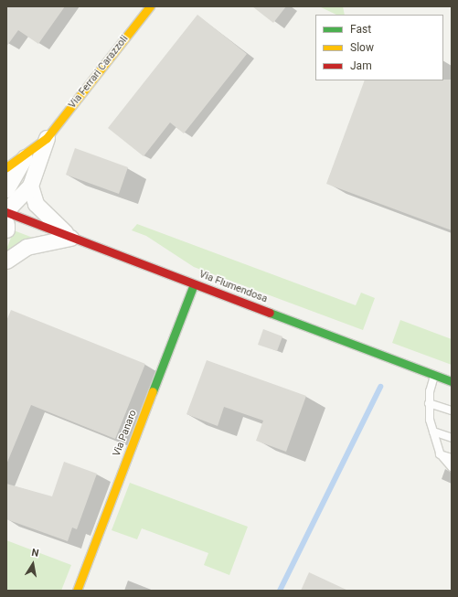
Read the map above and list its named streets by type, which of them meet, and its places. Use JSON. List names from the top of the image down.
{
  "streets": {
    "street": ["Via Ferrari Carazzoli", "Via Flumendosa", "Via Panaro"]
  },
  "crossings": [
    ["Via Ferrari Carazzoli", "Via Flumendosa"],
    ["Via Flumendosa", "Via Panaro"]
  ],
  "legend": ["Fast", "Slow", "Jam"],
  "north": "top"
}
